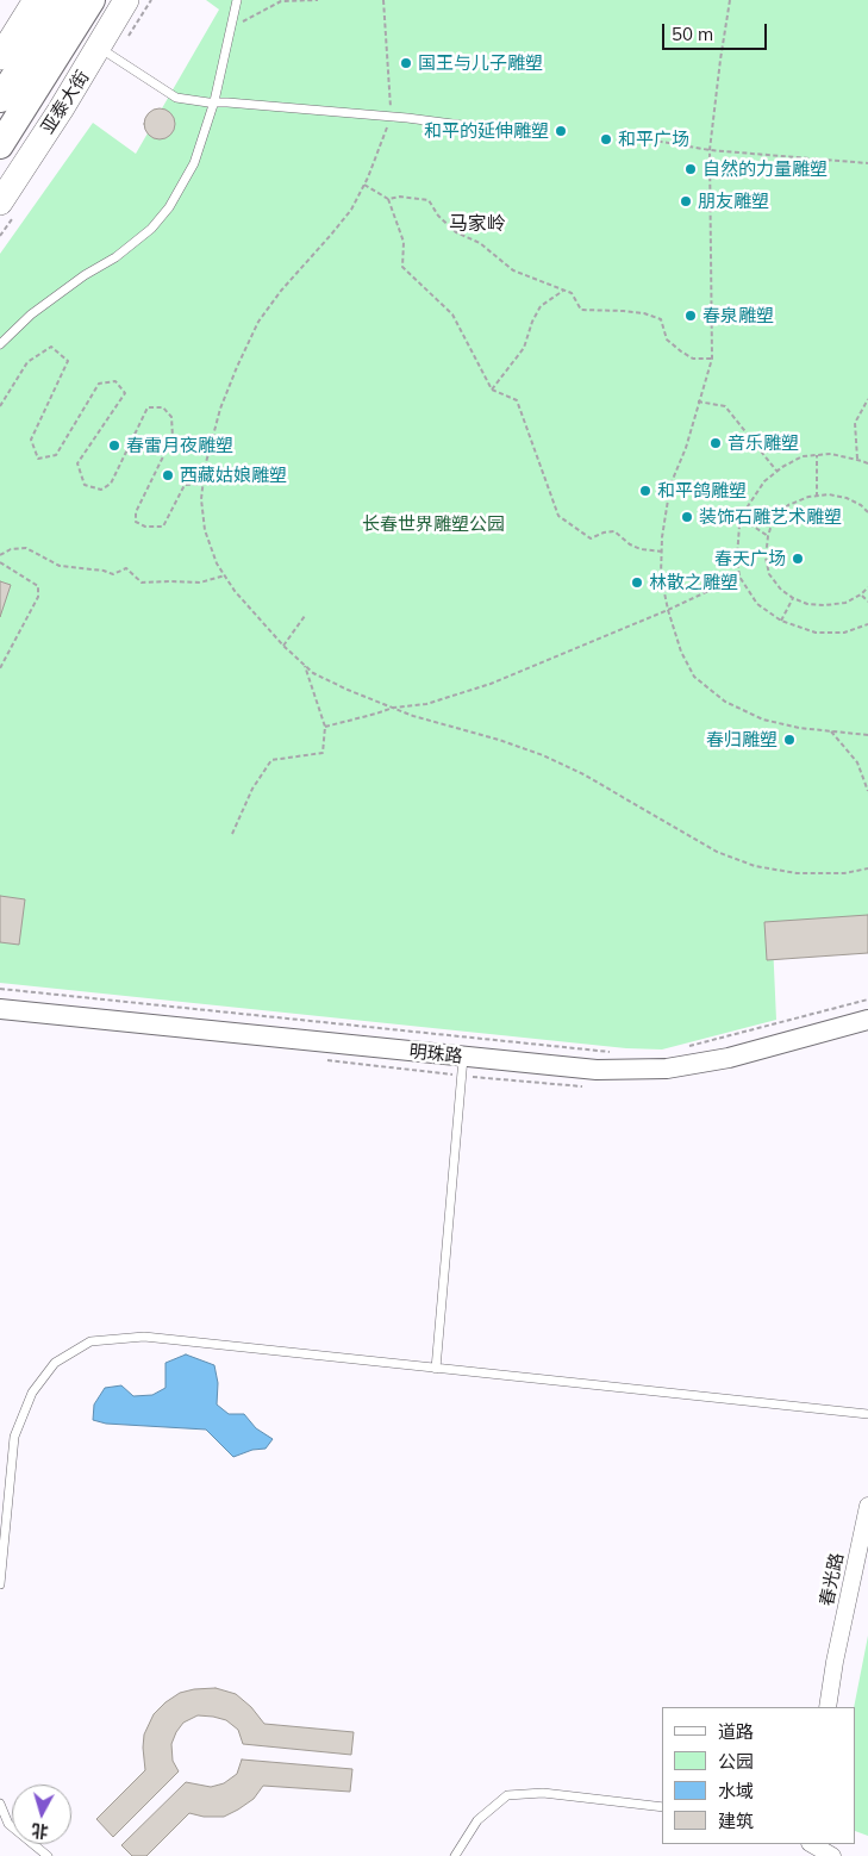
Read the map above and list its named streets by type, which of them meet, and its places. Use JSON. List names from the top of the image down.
{
  "streets": {
    "main road": ["亚泰大街"],
    "street": ["明珠路", "春光路"]
  },
  "districts": ["马家岭"],
  "parks": ["长春世界雕塑公园"],
  "places": [
    "国王与儿子雕塑",
    "和平的延伸雕塑",
    "和平广场",
    "自然的力量雕塑",
    "朋友雕塑",
    "春泉雕塑",
    "音乐雕塑",
    "春雷月夜雕塑",
    "西藏姑娘雕塑",
    "和平鸽雕塑",
    "装饰石雕艺术雕塑",
    "春天广场",
    "林散之雕塑",
    "春归雕塑"
  ],
  "legend": [
    "道路",
    "公园",
    "水域",
    "建筑"
  ],
  "scale_bar": "50 m",
  "north": "bottom"
}
